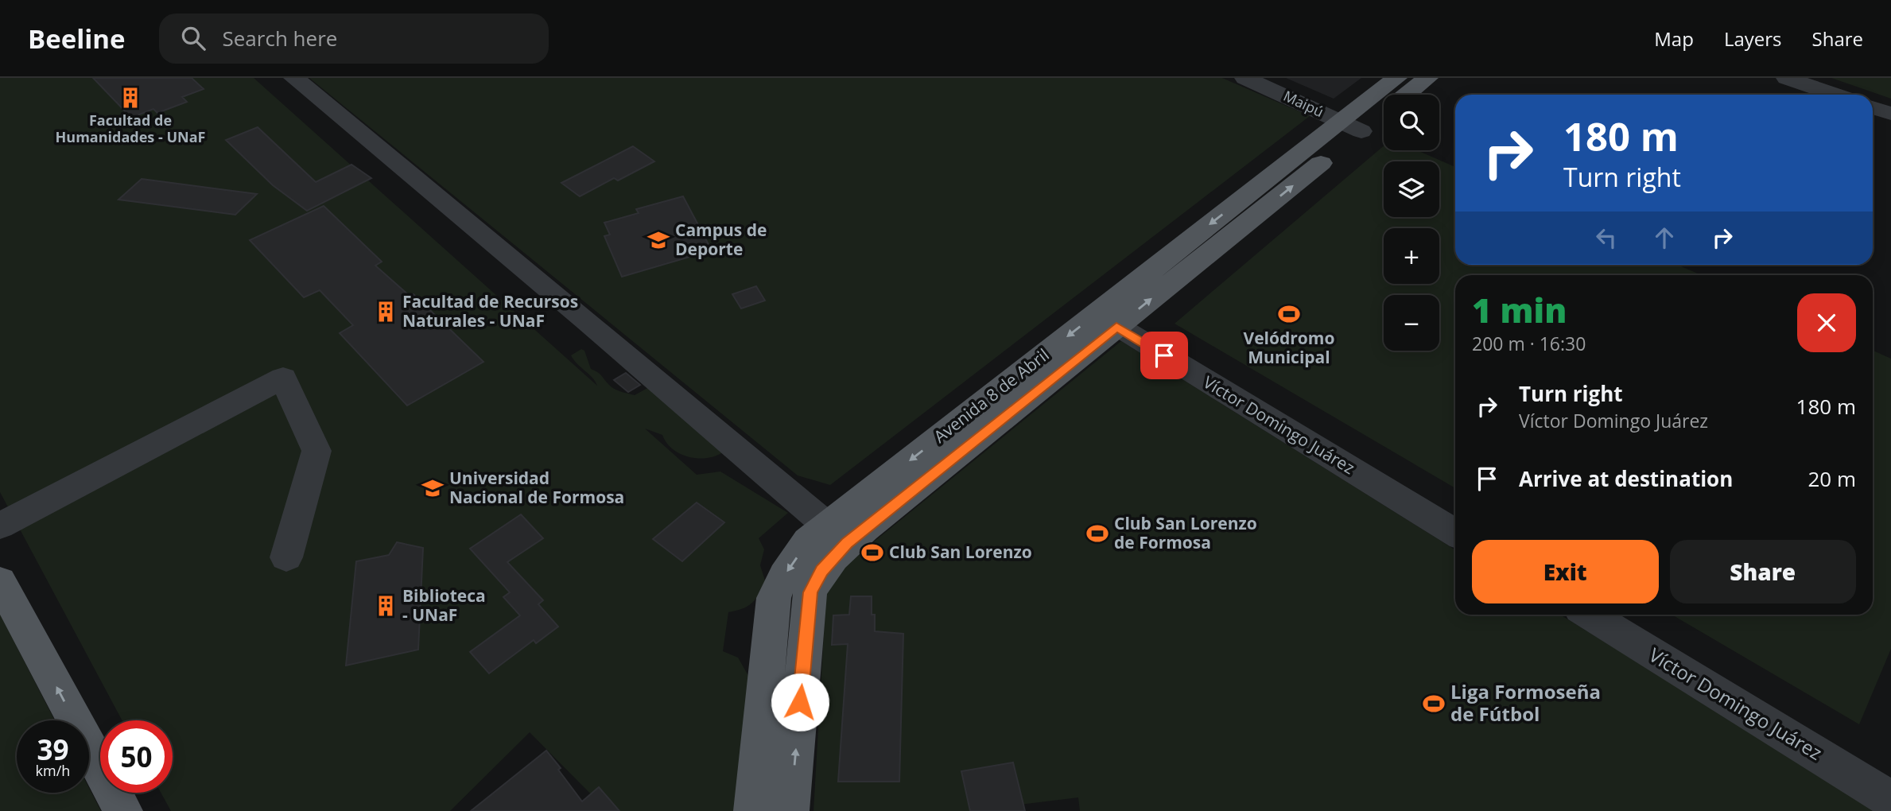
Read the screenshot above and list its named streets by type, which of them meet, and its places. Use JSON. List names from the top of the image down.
{
  "streets": {
    "main road": ["Avenida 8 de Abril"],
    "street": ["Maipú", "Víctor Domingo Juárez"]
  },
  "crossings": [
    ["Maipú", "Avenida 8 de Abril"],
    ["Avenida 8 de Abril", "Víctor Domingo Juárez"]
  ],
  "places": {
    "building": ["Facultad de Humanidades - UNaF", "Facultad de Recursos Naturales - UNaF", "Biblioteca - UNaF"],
    "school or university": ["Campus de Deporte", "Universidad Nacional de Formosa"],
    "sports": [
      "Velódromo Municipal",
      "Club San Lorenzo de Formosa",
      "Club San Lorenzo",
      "Liga Formoseña de Fútbol"
    ]
  },
  "page": {
    "header": "Beeline",
    "search": "Search here",
    "nav": ["Map", "Layers", "Share"],
    "map_buttons": ["+", "−"],
    "turn": ["180 m", "Turn right"],
    "heading": ["1 min", "200 m · 16:30"],
    "list": [
      {
        "name": "Turn right",
        "note": "Víctor Domingo Juárez",
        "value": "180 m"
      },
      {
        "name": "Arrive at destination",
        "value": "20 m"
      }
    ],
    "buttons": ["Exit", "Share"],
    "speed": "39 km/h",
    "limit": "50"
  }
}
